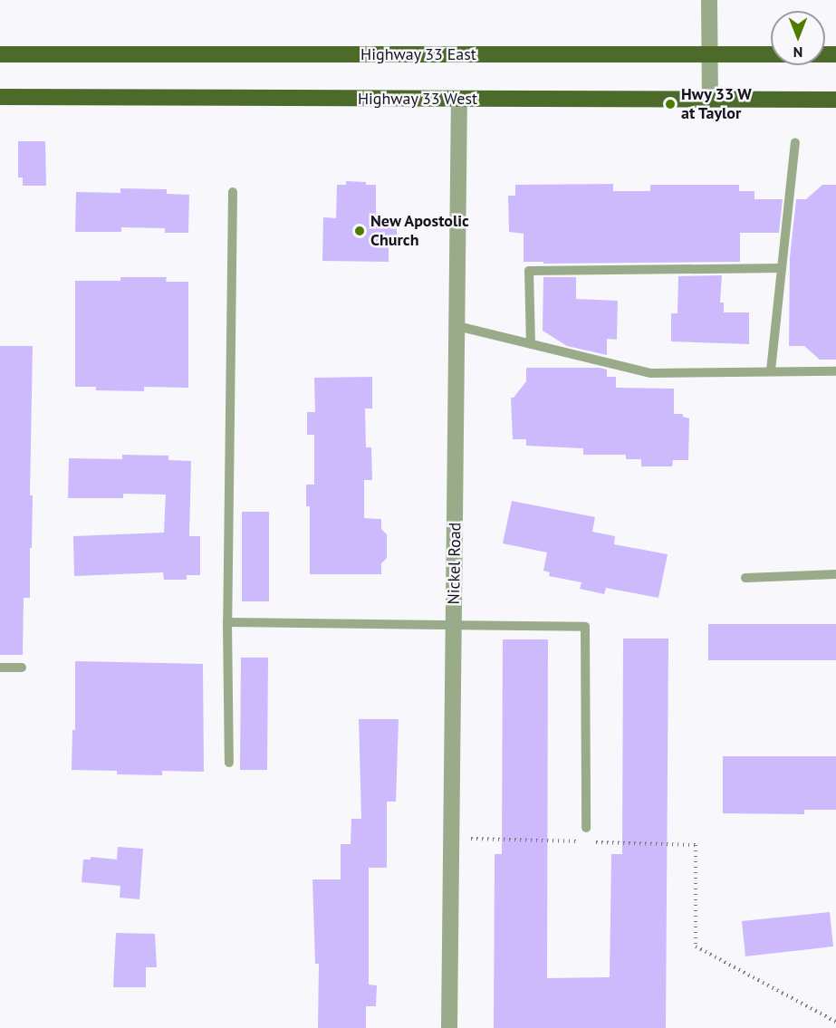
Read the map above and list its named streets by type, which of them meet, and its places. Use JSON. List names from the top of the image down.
{
  "streets": {
    "main road": ["Highway 33 East", "Highway 33 West"],
    "street": ["Nickel Road"]
  },
  "crossings": [
    ["Highway 33 West", "Nickel Road"]
  ],
  "places": ["Hwy 33 W at Taylor", "New Apostolic Church"],
  "north": "bottom"
}
